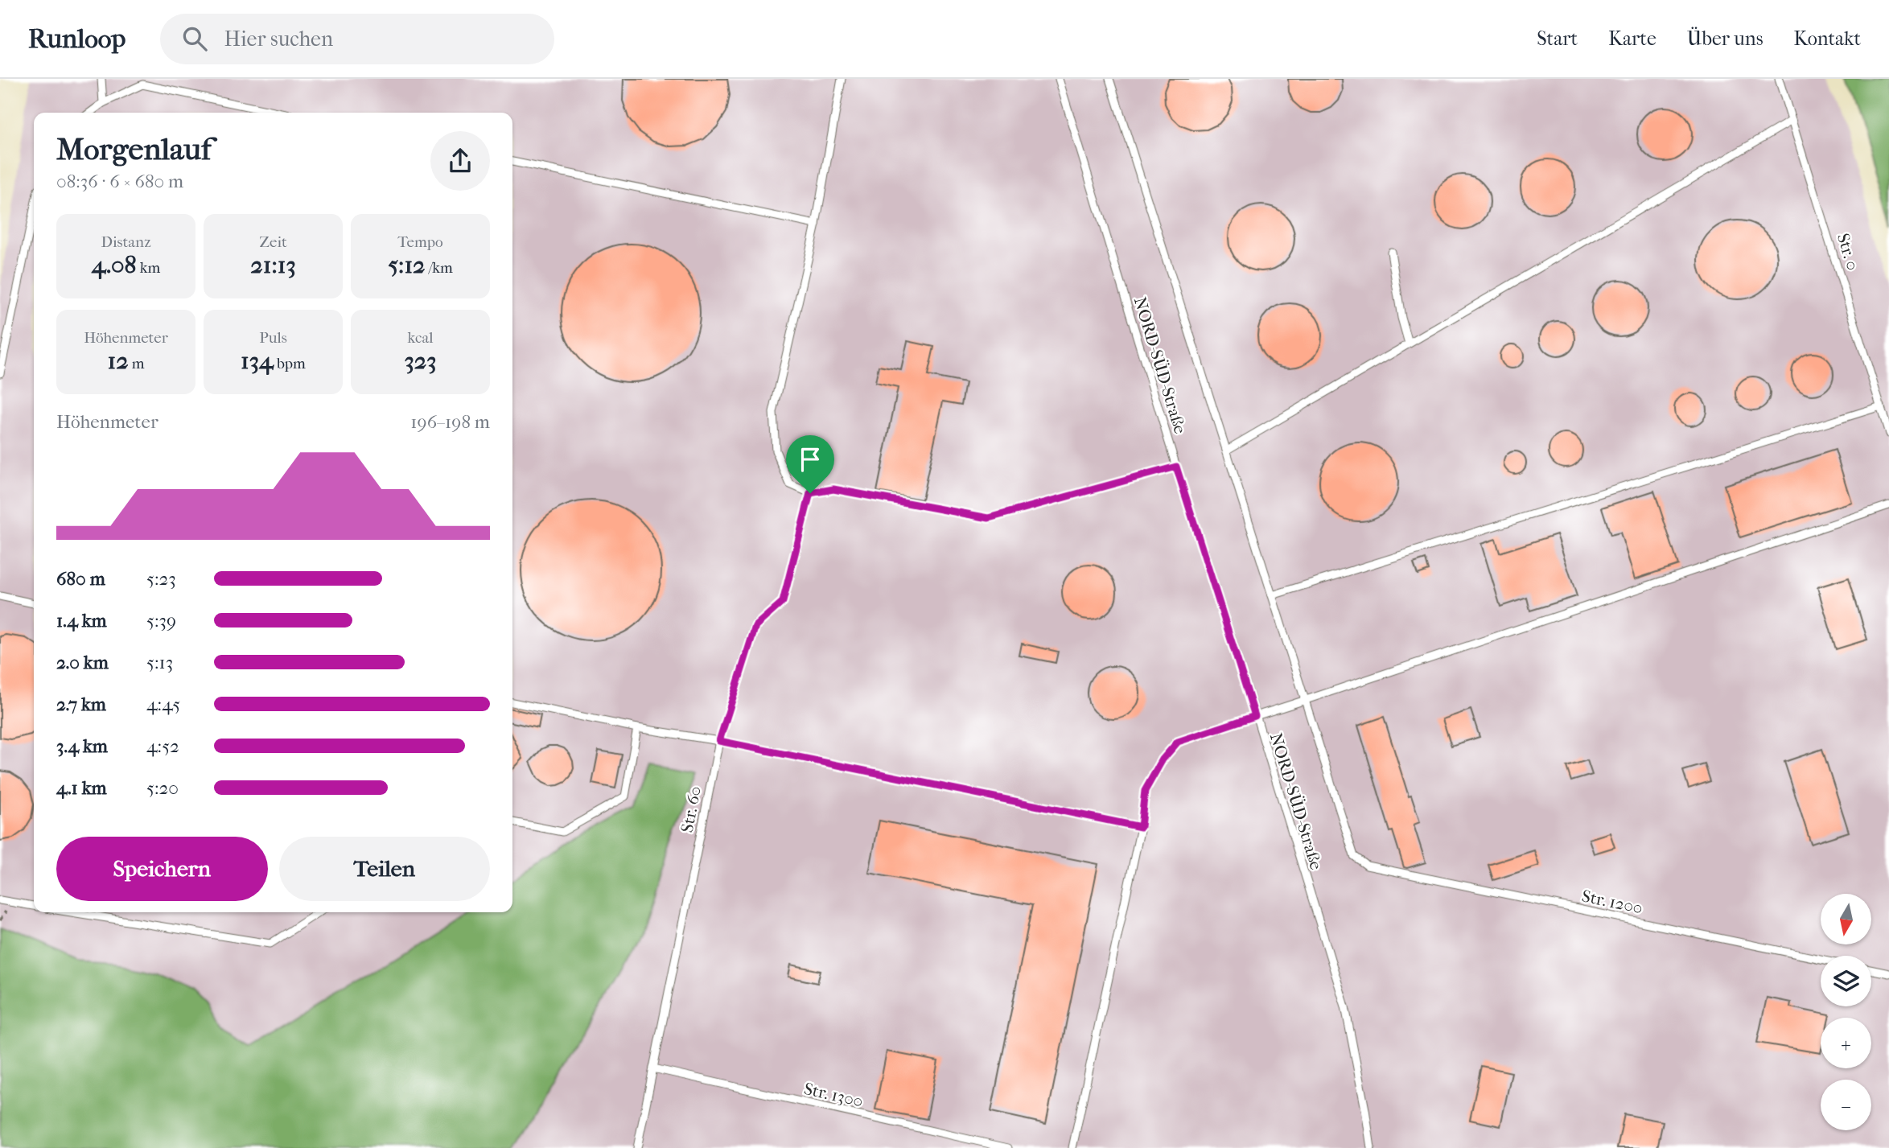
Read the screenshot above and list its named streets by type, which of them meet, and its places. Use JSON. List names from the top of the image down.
{
  "streets": {
    "lane": [
      "Str. 0",
      "NORD-SÜD-Straße",
      "Str. 60",
      "Str. 1200",
      "Str. 1300"
    ]
  },
  "crossings": [
    ["Str. 60", "Str. 1300"]
  ],
  "north": "bottom",
  "page": {
    "header": "Runloop",
    "search": "Hier suchen",
    "nav": [
      "Start",
      "Karte",
      "Über uns",
      "Kontakt"
    ],
    "heading": ["Morgenlauf", "08:36 · 6 × 680 m"],
    "stats": [
      ["Distanz", "4.08 km"],
      ["Zeit", "21:13"],
      ["Tempo", "5:12 /km"],
      ["Höhenmeter", "12 m"],
      ["Puls", "134 bpm"],
      ["kcal", "323"]
    ],
    "chart": ["Höhenmeter", "196–198 m"],
    "list": [
      {
        "name": "680 m",
        "note": "5:23"
      },
      {
        "name": "1.4 km",
        "note": "5:39"
      },
      {
        "name": "2.0 km",
        "note": "5:13"
      },
      {
        "name": "2.7 km",
        "note": "4:45"
      },
      {
        "name": "3.4 km",
        "note": "4:52"
      },
      {
        "name": "4.1 km",
        "note": "5:20"
      }
    ],
    "buttons": ["Speichern", "Teilen"],
    "map_buttons": ["+", "−"]
  }
}
